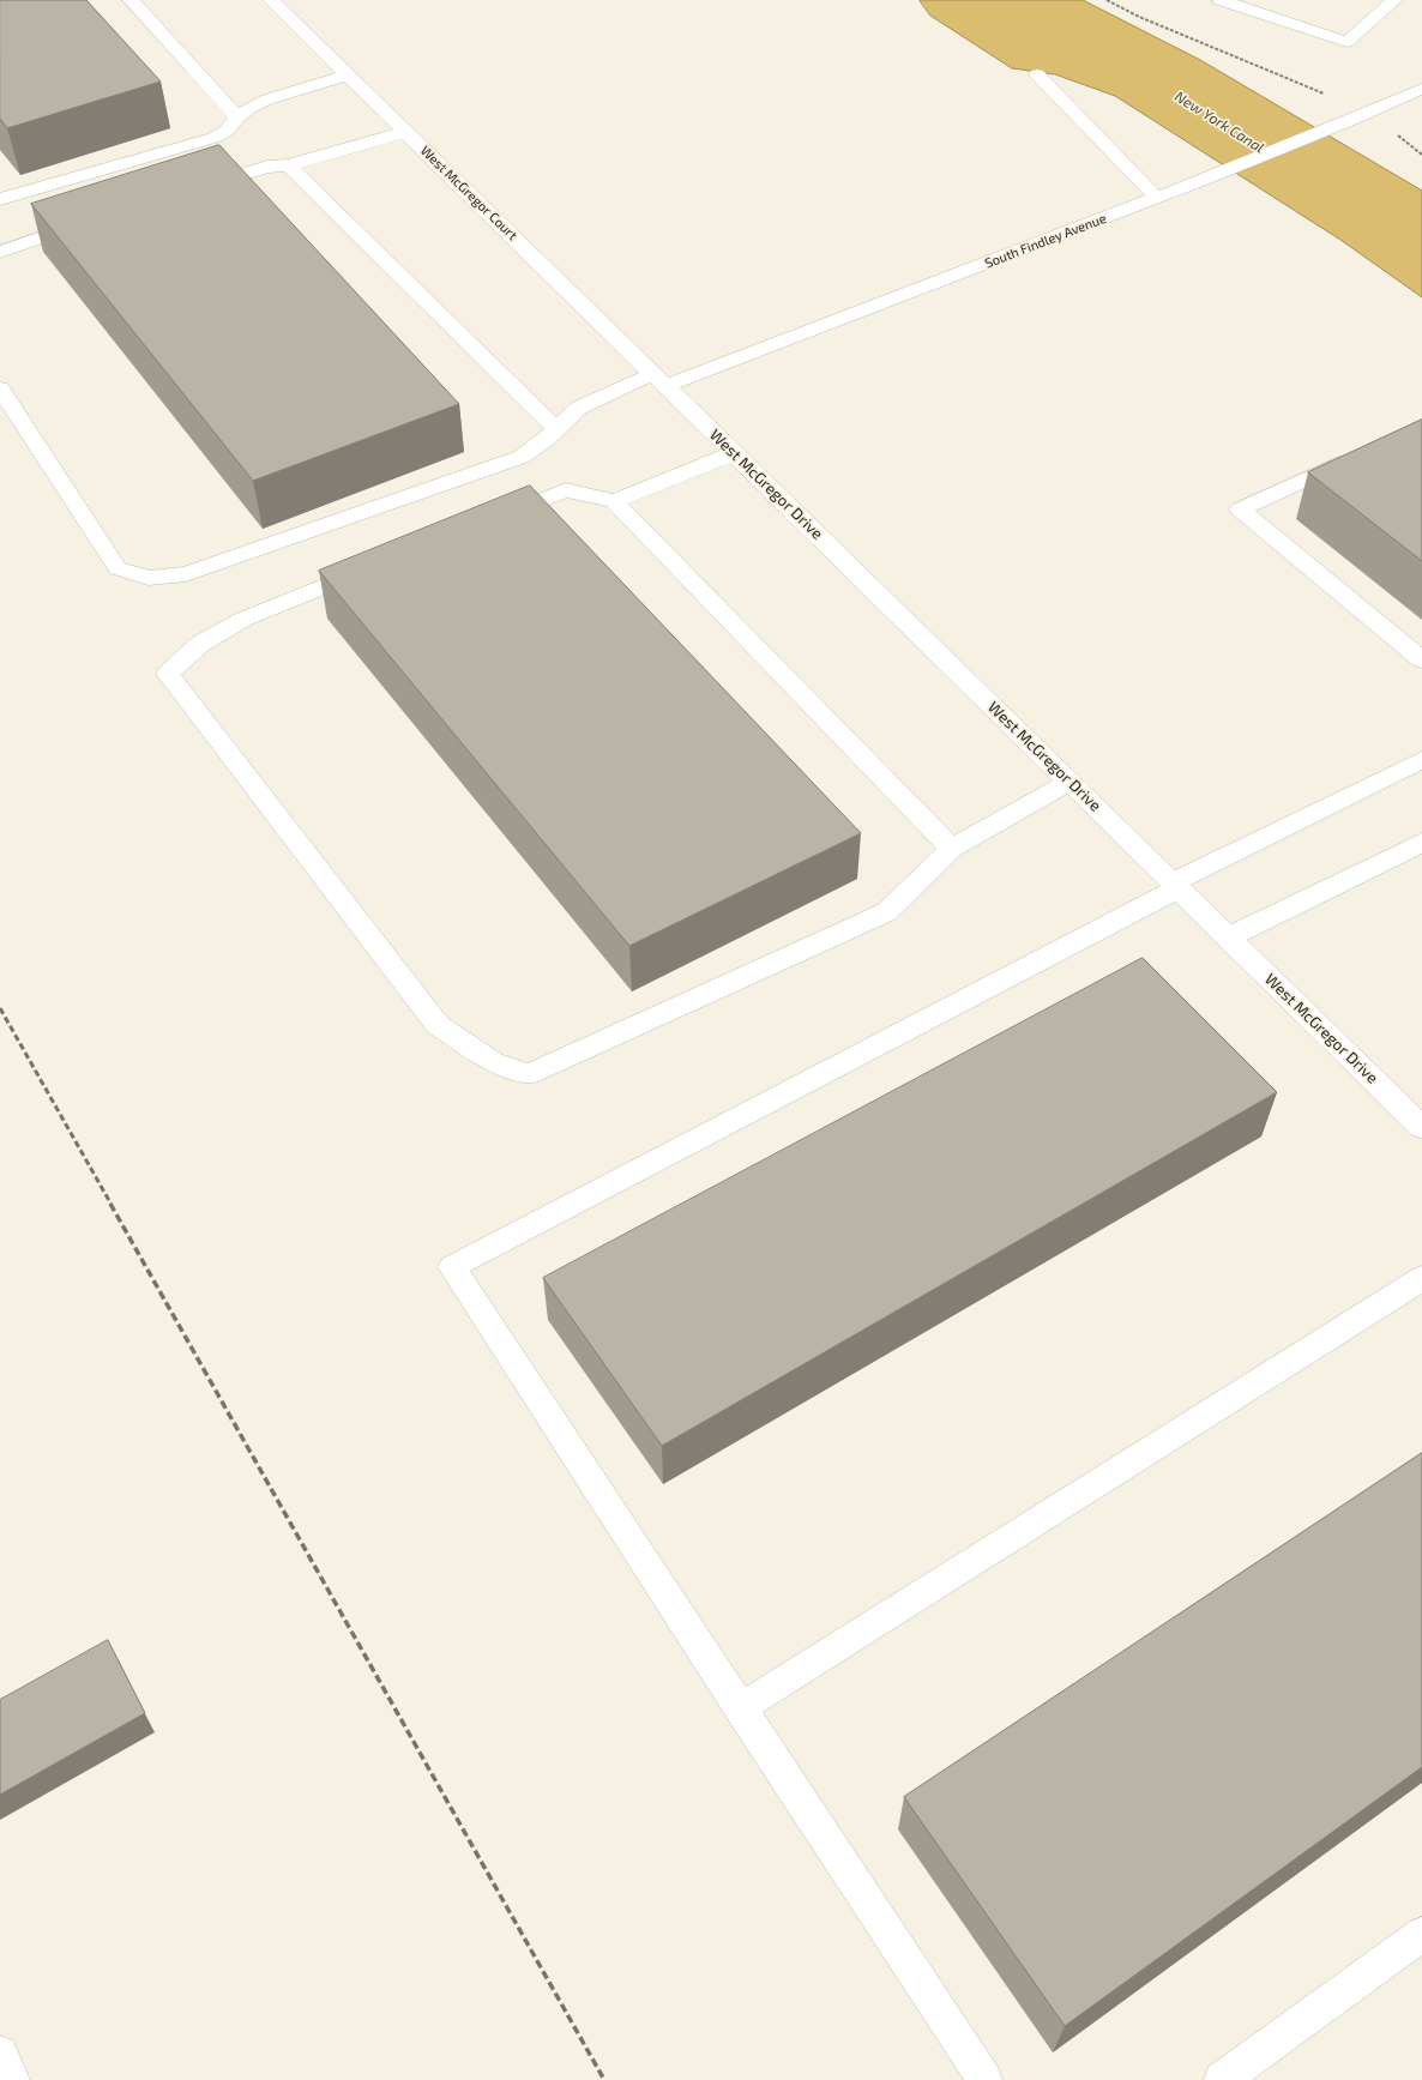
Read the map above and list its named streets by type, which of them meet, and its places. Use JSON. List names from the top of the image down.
{
  "streets": {
    "street": ["West McGregor Court", "South Findley Avenue", "West McGregor Drive"]
  },
  "crossings": [
    ["West McGregor Court", "South Findley Avenue"],
    ["West McGregor Court", "West McGregor Drive"],
    ["South Findley Avenue", "West McGregor Drive"]
  ],
  "water": ["New York Canal"]
}
